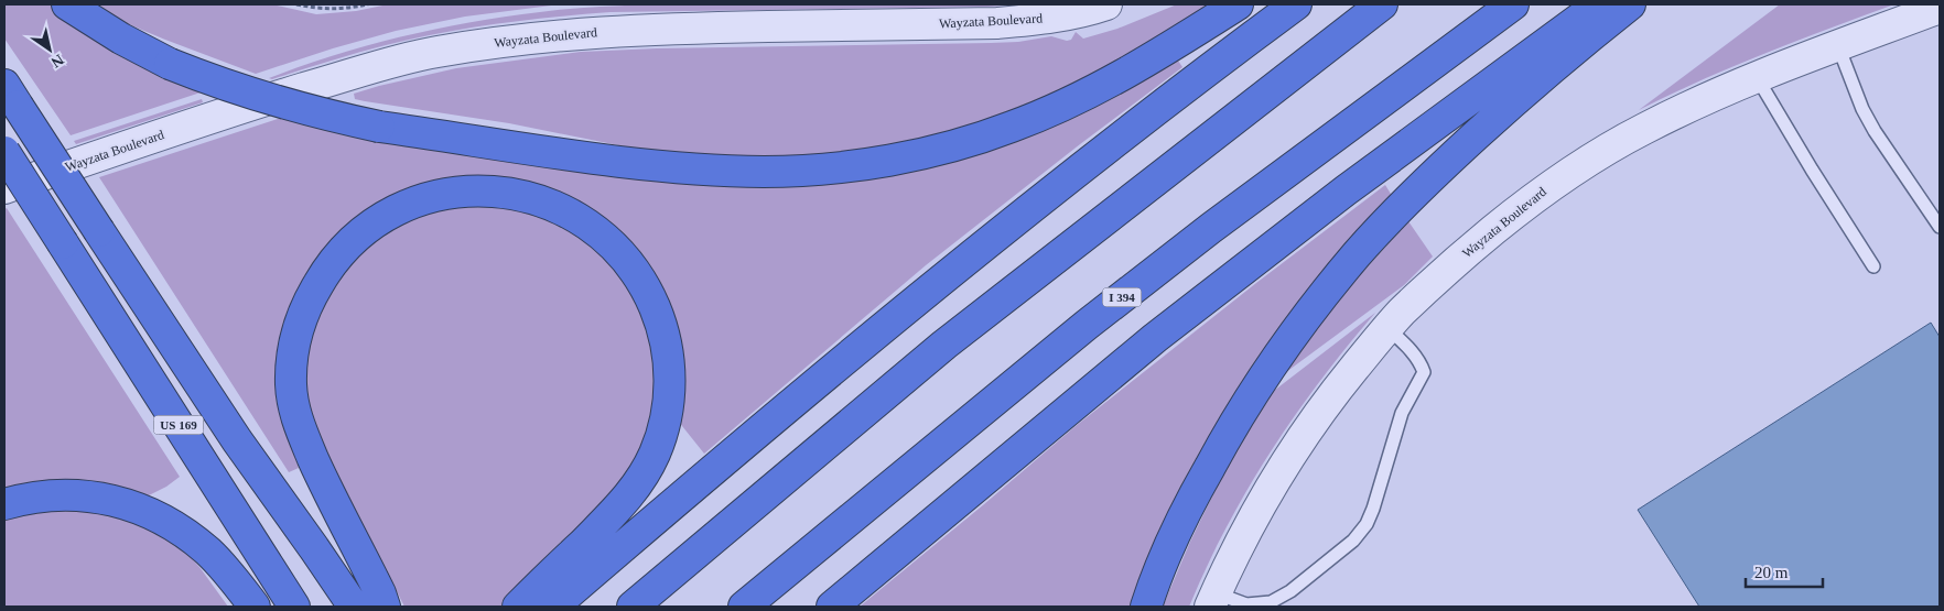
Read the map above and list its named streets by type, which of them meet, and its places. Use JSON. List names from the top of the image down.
{
  "streets": {
    "highway": ["I 394", "US 169"],
    "street": ["Wayzata Boulevard"]
  },
  "scale_bar": "20 m",
  "north": "bottom right"
}
